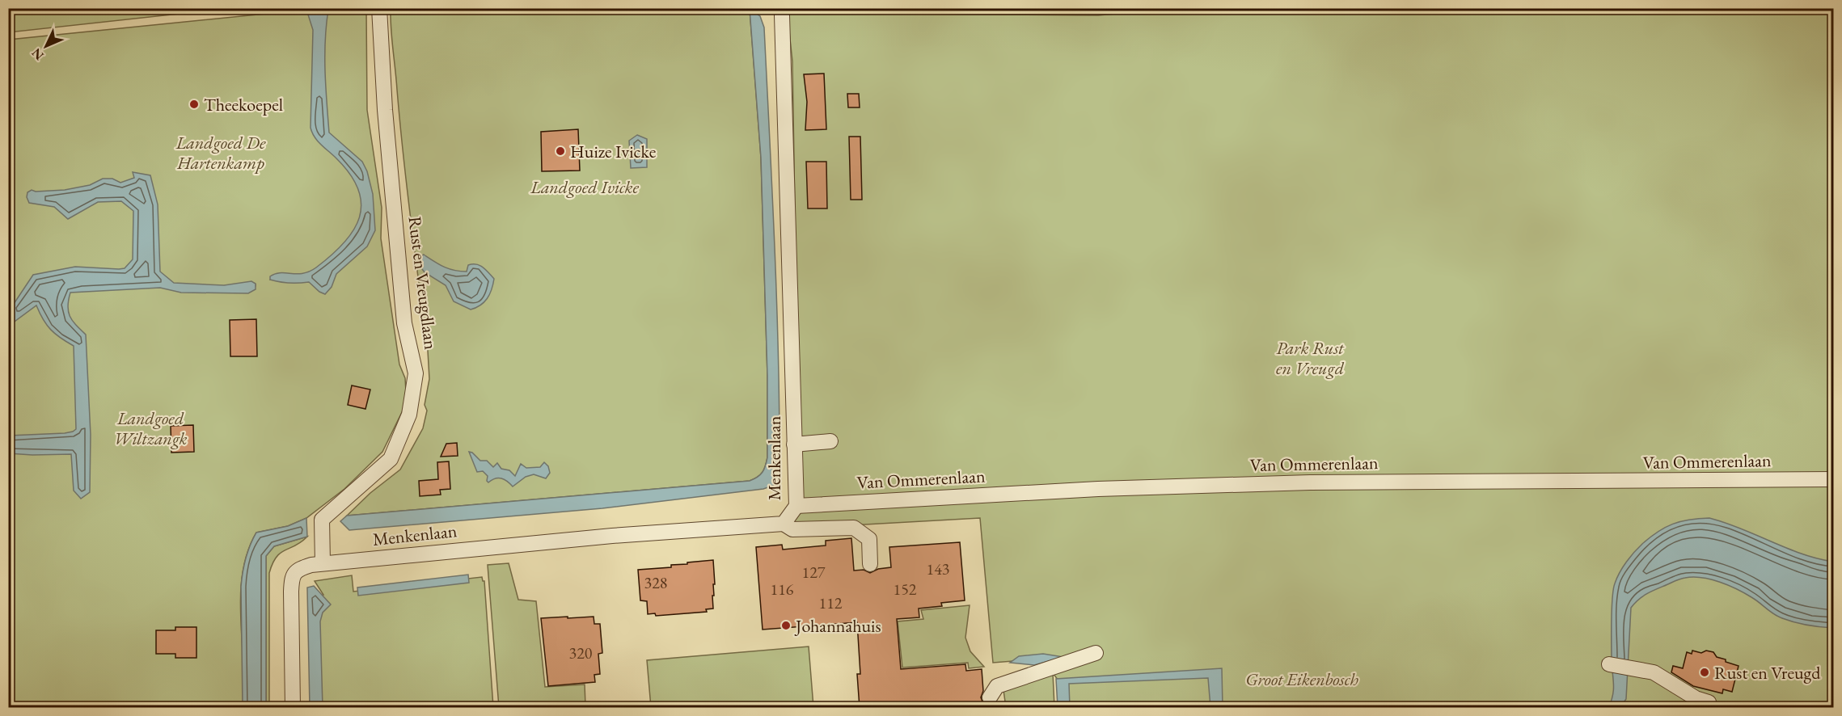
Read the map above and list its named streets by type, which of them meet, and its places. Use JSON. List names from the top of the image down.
{
  "streets": {
    "street": ["Rust en Vreugdlaan", "Menkenlaan", "Van Ommerenlaan"]
  },
  "crossings": [
    ["Rust en Vreugdlaan", "Menkenlaan"],
    ["Menkenlaan", "Van Ommerenlaan"]
  ],
  "parks": [
    "Landgoed De Hartenkamp",
    "Landgoed Ivicke",
    "Park Rust en Vreugd",
    "Landgoed Wiltzangk",
    "Groot Eikenbosch"
  ],
  "places": [
    "Theekoepel",
    "Huize Ivicke",
    "Johannahuis",
    "Rust en Vreugd"
  ],
  "house_numbers": [
    "143",
    "127",
    "328",
    "116",
    "152",
    "112",
    "320"
  ],
  "north": "bottom left"
}
